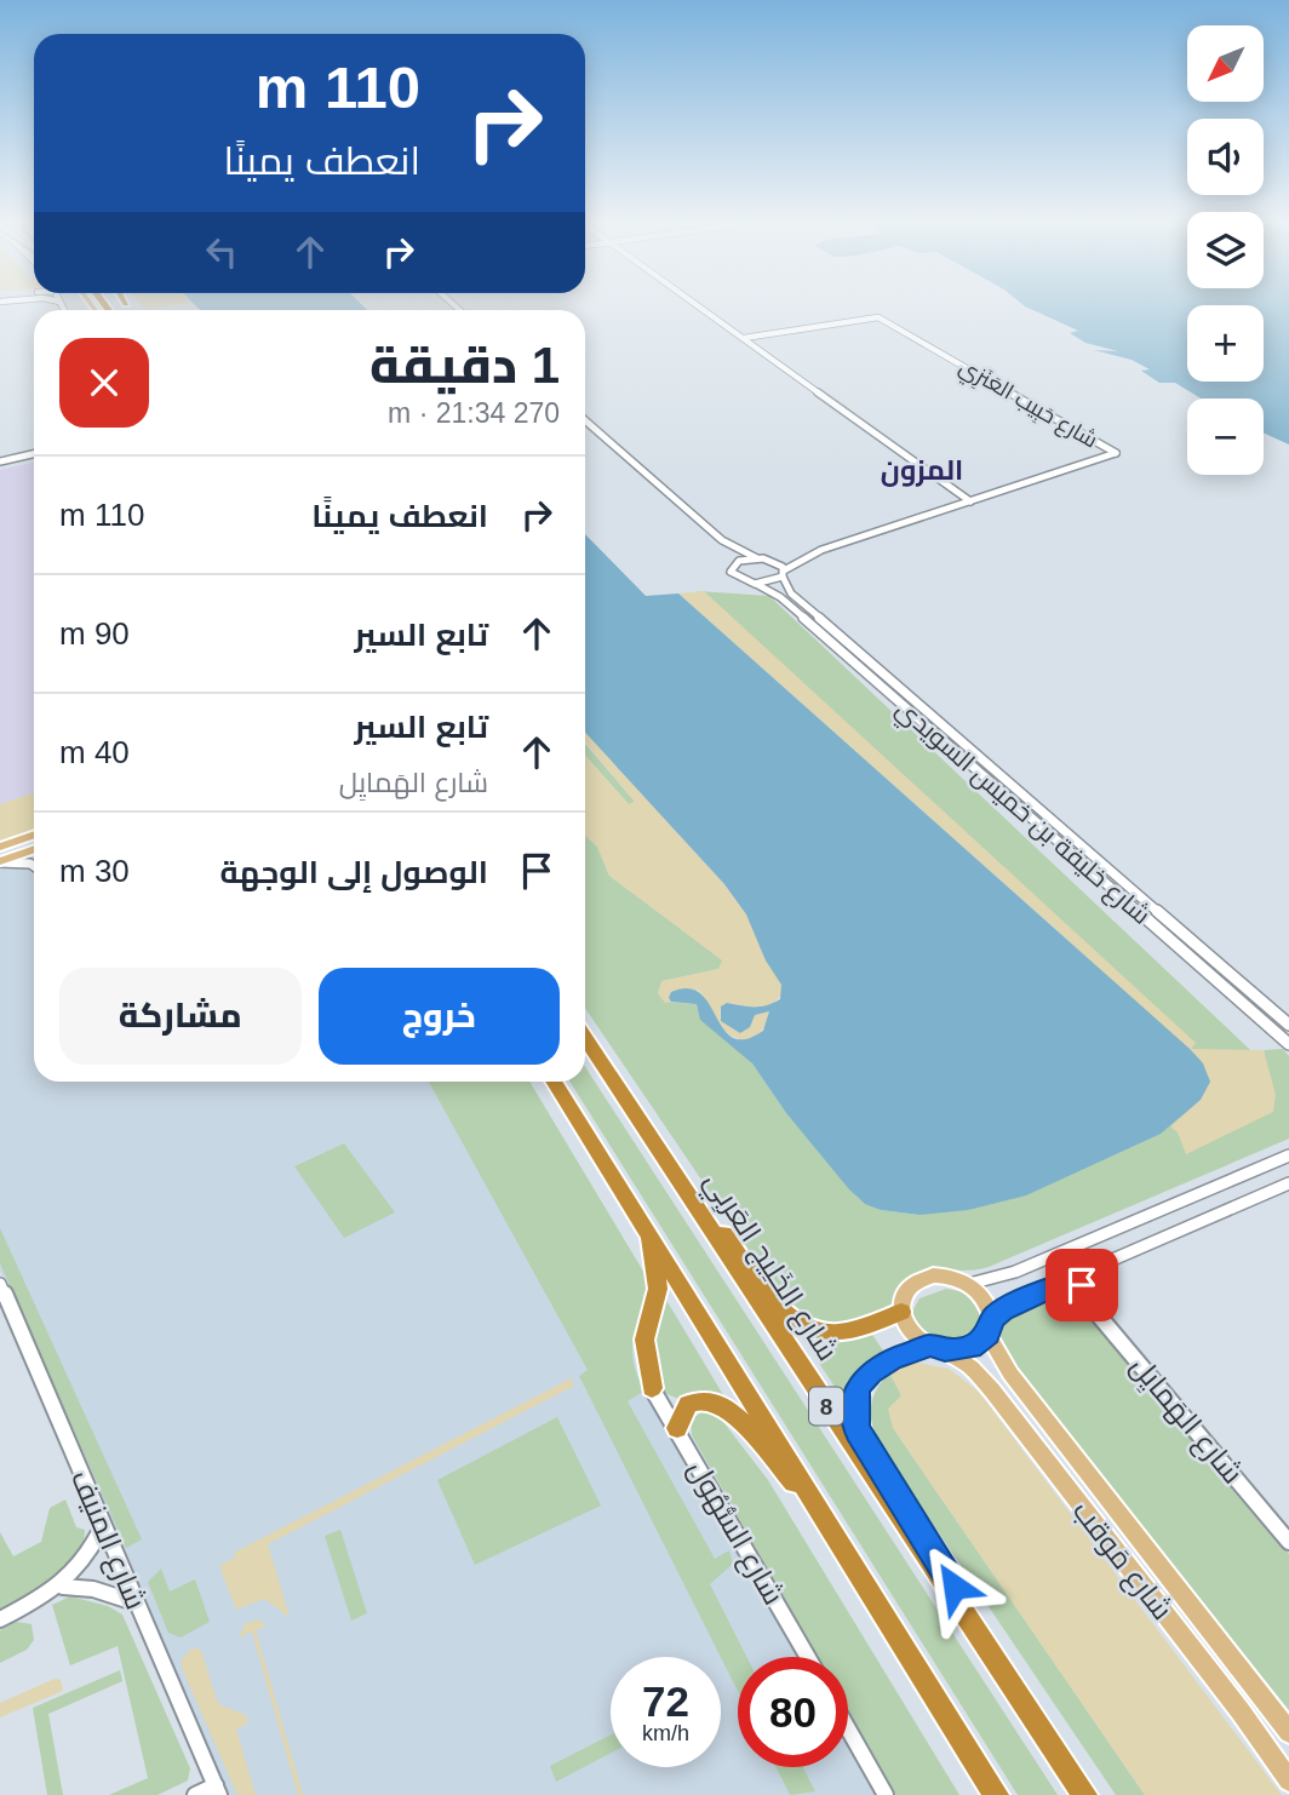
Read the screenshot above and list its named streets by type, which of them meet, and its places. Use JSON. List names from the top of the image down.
{
  "streets": {
    "highway": ["شارع الخَلِيج العَربِي", "8"],
    "main road": ["شارع مَوقب"],
    "street": [
      "شارع حَبِيب العَنَزِي",
      "شارع خليفة بن خميس السويدي",
      "شارع الهَمايِل",
      "شارع السُّهُول",
      "شارع المنيف"
    ]
  },
  "crossings": [
    ["شارع حَبِيب العَنَزِي", "شارع خليفة بن خميس السويدي"]
  ],
  "districts": ["المزون"],
  "north": "bottom left",
  "page": {
    "map_buttons": ["+", "−"],
    "turn": ["110 m", "انعطف يمينًا"],
    "heading": ["1 دقيقة", "270 m · 21:34"],
    "list": [
      {
        "name": "انعطف يمينًا",
        "value": "110 m"
      },
      {
        "name": "تابع السير",
        "value": "90 m"
      },
      {
        "name": "تابع السير",
        "note": "شارع الهَمايِل",
        "value": "40 m"
      },
      {
        "name": "الوصول إلى الوجهة",
        "value": "30 m"
      }
    ],
    "buttons": ["خروج", "مشاركة"],
    "speed": "72 km/h",
    "limit": "80"
  }
}
